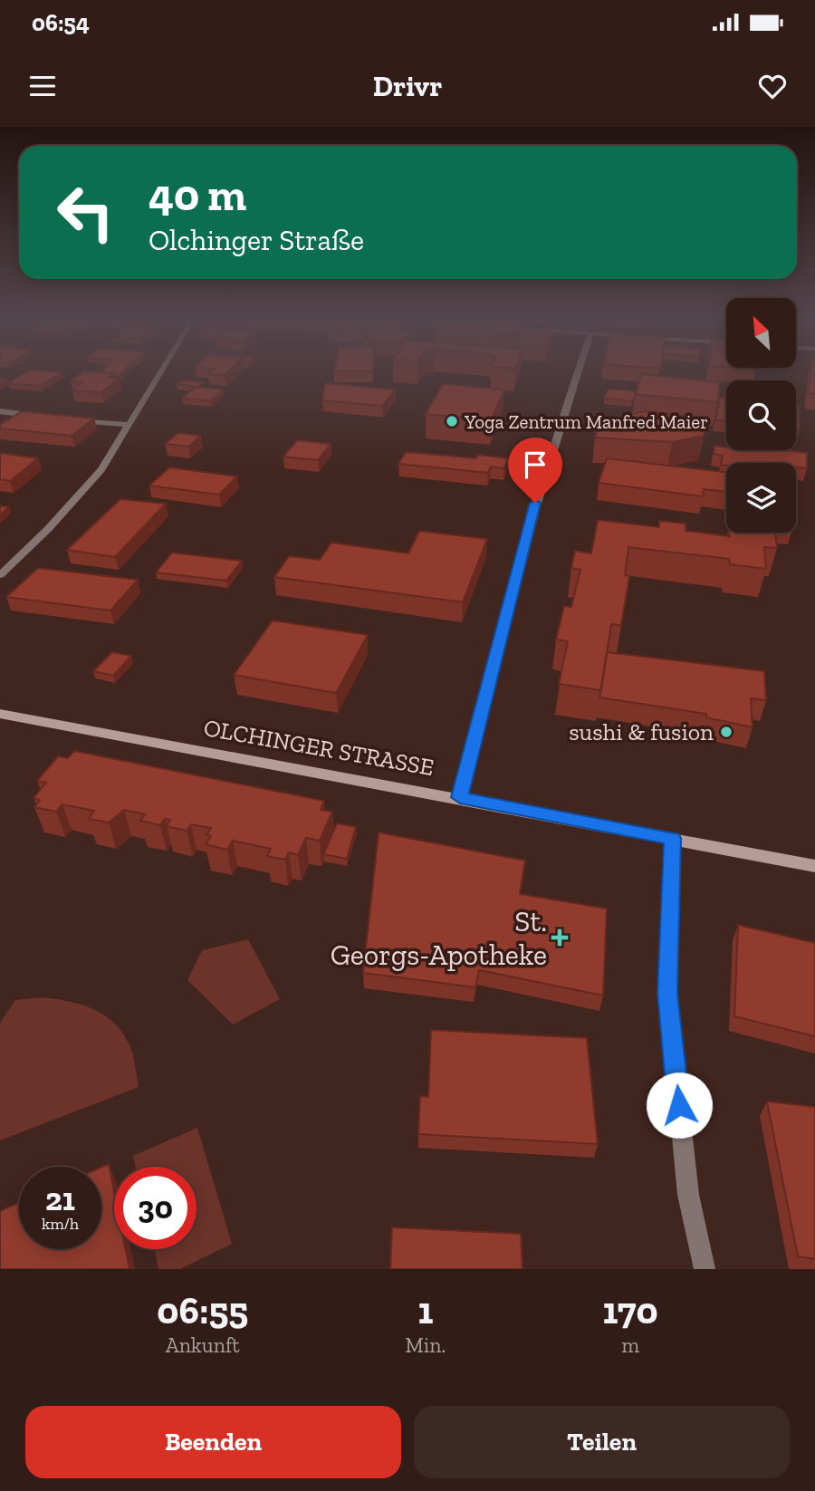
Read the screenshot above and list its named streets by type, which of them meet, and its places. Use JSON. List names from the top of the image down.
{
  "streets": {
    "main road": ["OLCHINGER STRASSE"]
  },
  "places": {
    "other": ["Yoga Zentrum Manfred Maier", "sushi & fusion"],
    "health": ["St. Georgs-Apotheke"]
  },
  "north": "top left",
  "page": {
    "status": "06:54",
    "header": "Drivr",
    "turn": ["40 m", "Olchinger Straße"],
    "speed": "21 km/h",
    "limit": "30",
    "eta": [
      "06:55",
      "Ankunft",
      "1",
      "Min.",
      "170",
      "m"
    ],
    "buttons": ["Beenden", "Teilen"]
  }
}
